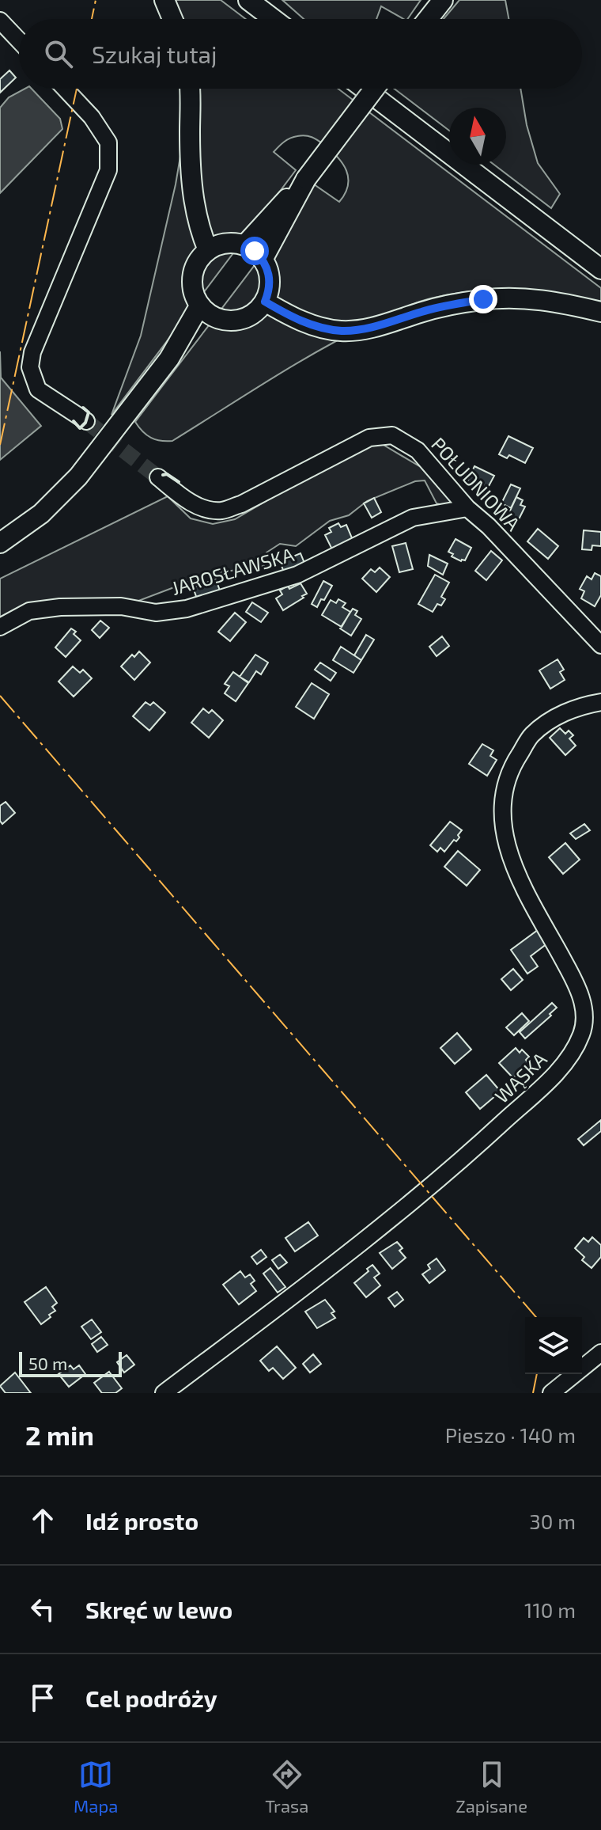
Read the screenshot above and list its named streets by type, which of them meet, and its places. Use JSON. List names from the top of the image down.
{
  "streets": {
    "street": ["POŁUDNIOWA", "JAROSŁAWSKA", "WĄSKA"]
  },
  "crossings": [
    ["POŁUDNIOWA", "JAROSŁAWSKA"]
  ],
  "scale_bar": "50 m",
  "north": "top",
  "page": {
    "search": "Szukaj tutaj",
    "scale": "50 m",
    "heading": ["2 min", "Pieszo · 140 m"],
    "list": [
      ["Idź prosto", "30 m"],
      ["Skręć w lewo", "110 m"],
      "Cel podróży"
    ],
    "nav": ["Mapa", "Trasa", "Zapisane"]
  }
}
